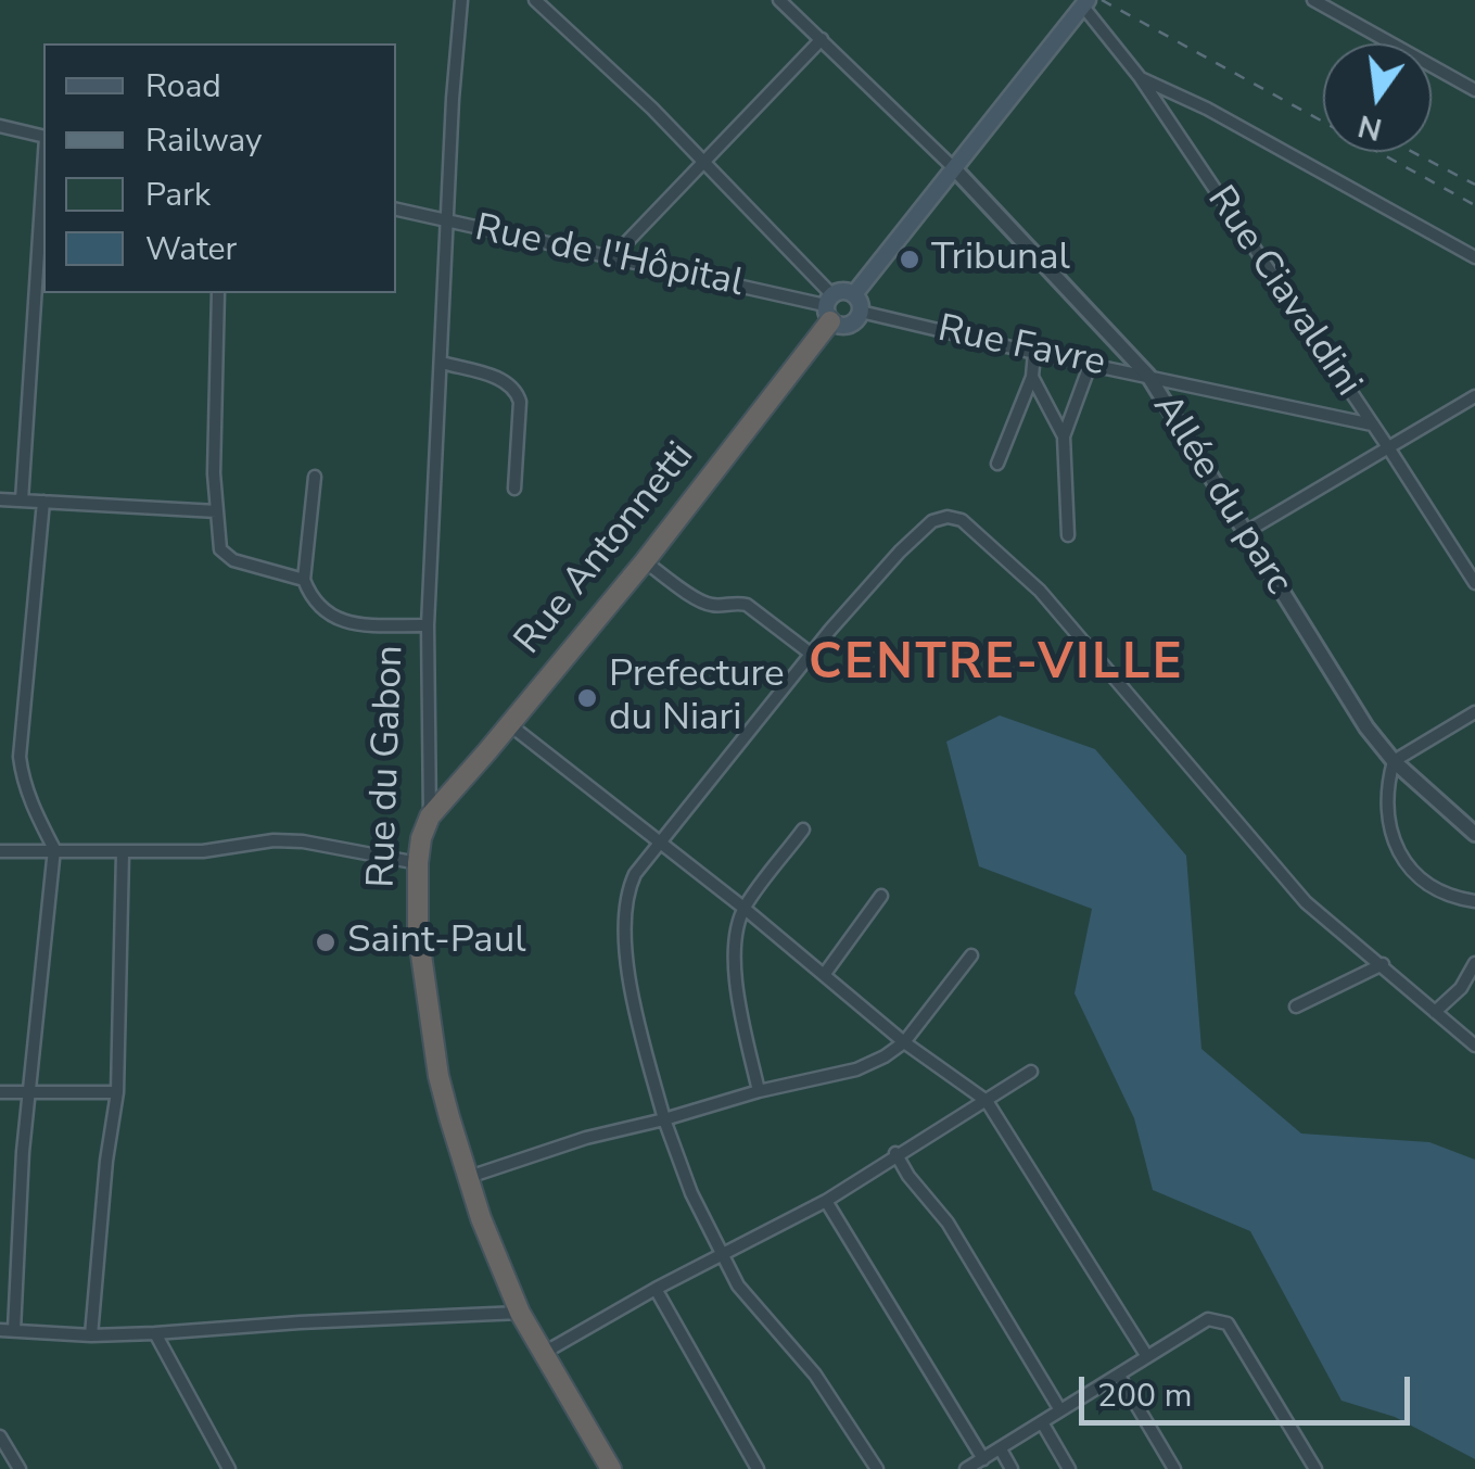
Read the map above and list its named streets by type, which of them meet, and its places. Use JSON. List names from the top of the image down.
{
  "streets": {
    "highway": ["Rue Antonnetti", "Rue du Gabon"],
    "street": [
      "Rue de l'Hôpital",
      "Rue Ciavaldini",
      "Rue Favre",
      "Allée du parc"
    ]
  },
  "crossings": [
    ["Rue de l'Hôpital", "Rue Favre"],
    ["Rue de l'Hôpital", "Rue Antonnetti"],
    ["Rue de l'Hôpital", "Rue du Gabon"],
    ["Rue Ciavaldini", "Rue Favre"],
    ["Rue Favre", "Allée du parc"],
    ["Rue Favre", "Rue Antonnetti"],
    ["Rue Antonnetti", "Rue du Gabon"]
  ],
  "districts": ["CENTRE-VILLE"],
  "places": ["Tribunal", "Prefecture du Niari", "Saint-Paul"],
  "legend": [
    "Road",
    "Railway",
    "Park",
    "Water"
  ],
  "scale_bar": "200 m",
  "north": "bottom"
}
